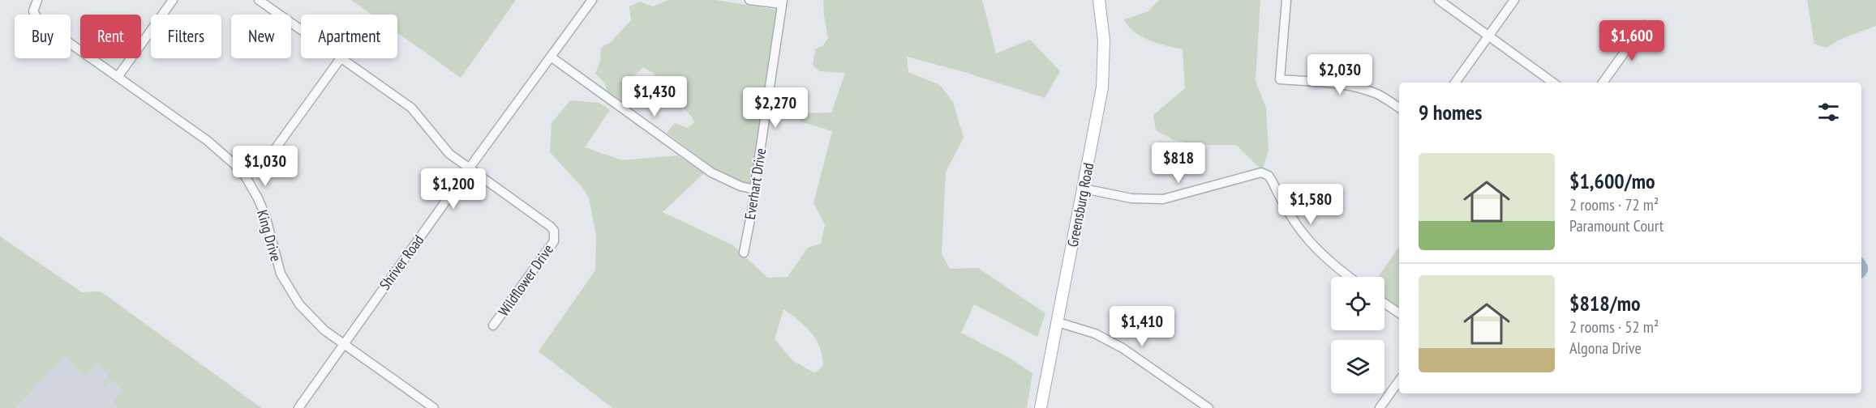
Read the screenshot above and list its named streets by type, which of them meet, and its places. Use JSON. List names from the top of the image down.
{
  "streets": {
    "main road": ["Greensburg Road"],
    "street": [
      "Everhart Drive",
      "King Drive",
      "Shriver Road",
      "Wildflower Drive"
    ]
  },
  "crossings": [
    ["King Drive", "Shriver Road"],
    ["Shriver Road", "Wildflower Drive"]
  ],
  "page": {
    "chip": [
      "Buy",
      "Rent",
      "Filters",
      "New",
      "Apartment"
    ],
    "price": [
      "$1,600",
      "$2,030",
      "$1,430",
      "$2,270",
      "$818",
      "$1,030",
      "$1,200",
      "$1,580",
      "$1,410"
    ],
    "heading": "9 homes",
    "list": [
      {
        "name": "$1,600/mo",
        "note": "2 rooms · 72 m² · Paramount Court"
      },
      {
        "name": "$818/mo",
        "note": "2 rooms · 52 m² · Algona Drive"
      }
    ]
  }
}
